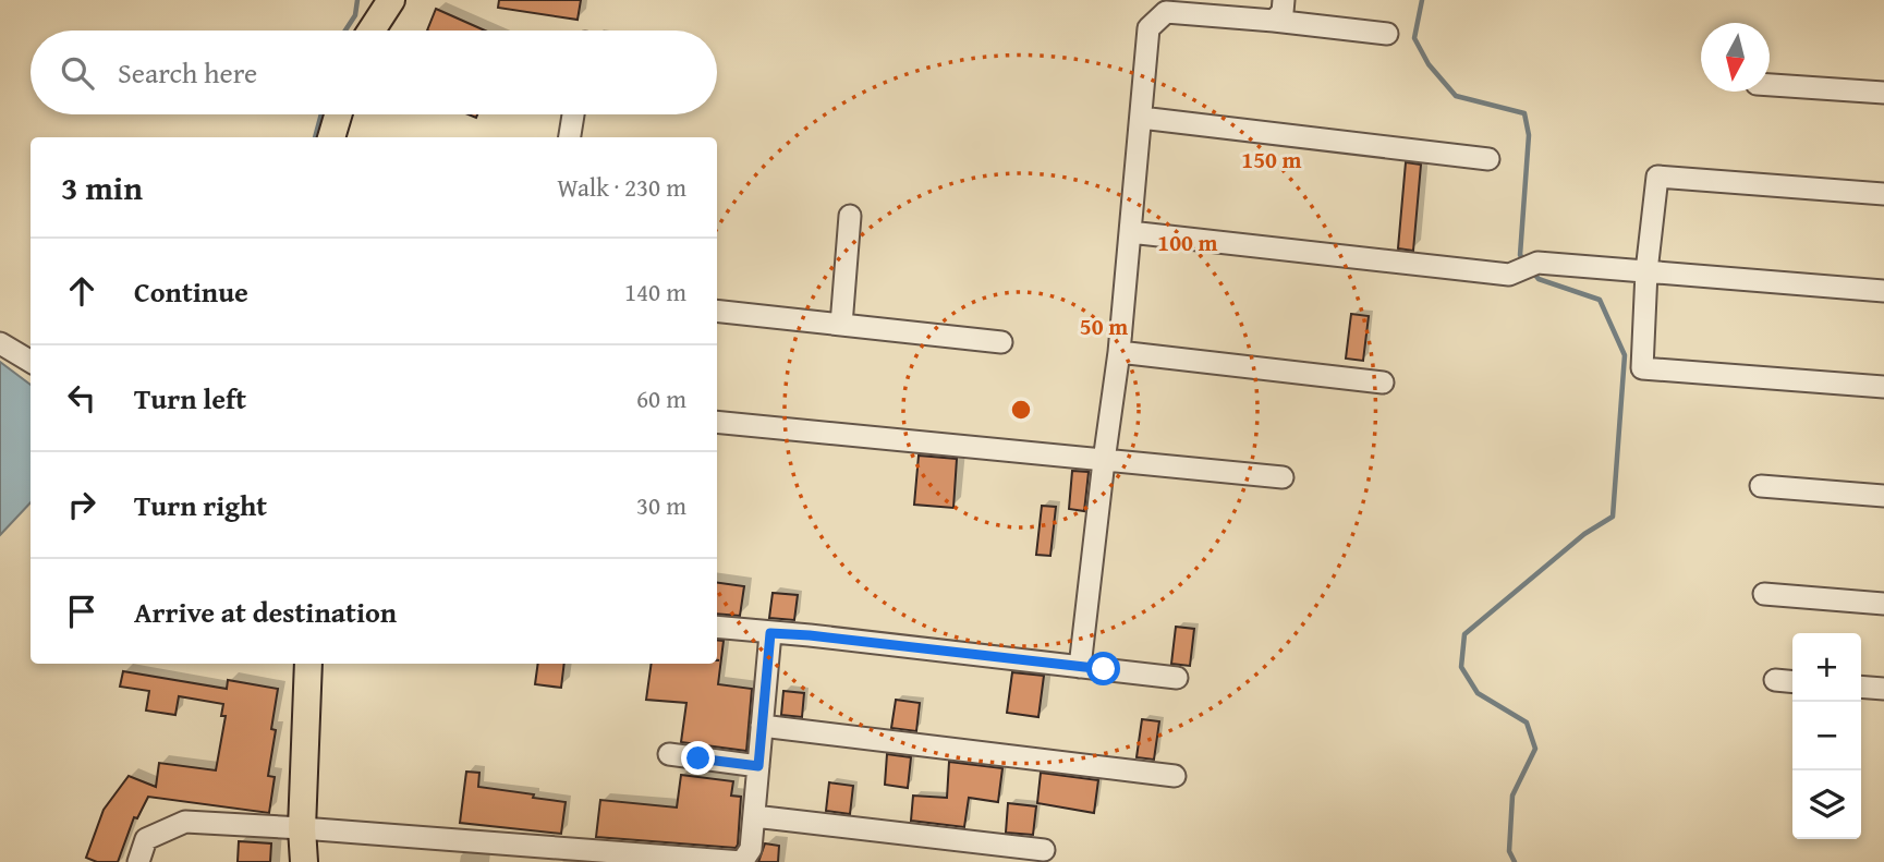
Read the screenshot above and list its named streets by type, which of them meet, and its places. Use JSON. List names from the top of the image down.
{
  "north": "bottom",
  "page": {
    "search": "Search here",
    "heading": ["3 min", "Walk · 230 m"],
    "list": [
      ["Continue", "140 m"],
      ["Turn left", "60 m"],
      ["Turn right", "30 m"],
      "Arrive at destination"
    ],
    "map_buttons": ["+", "−"]
  },
  "rings": ["150 m", "100 m", "50 m"]
}
